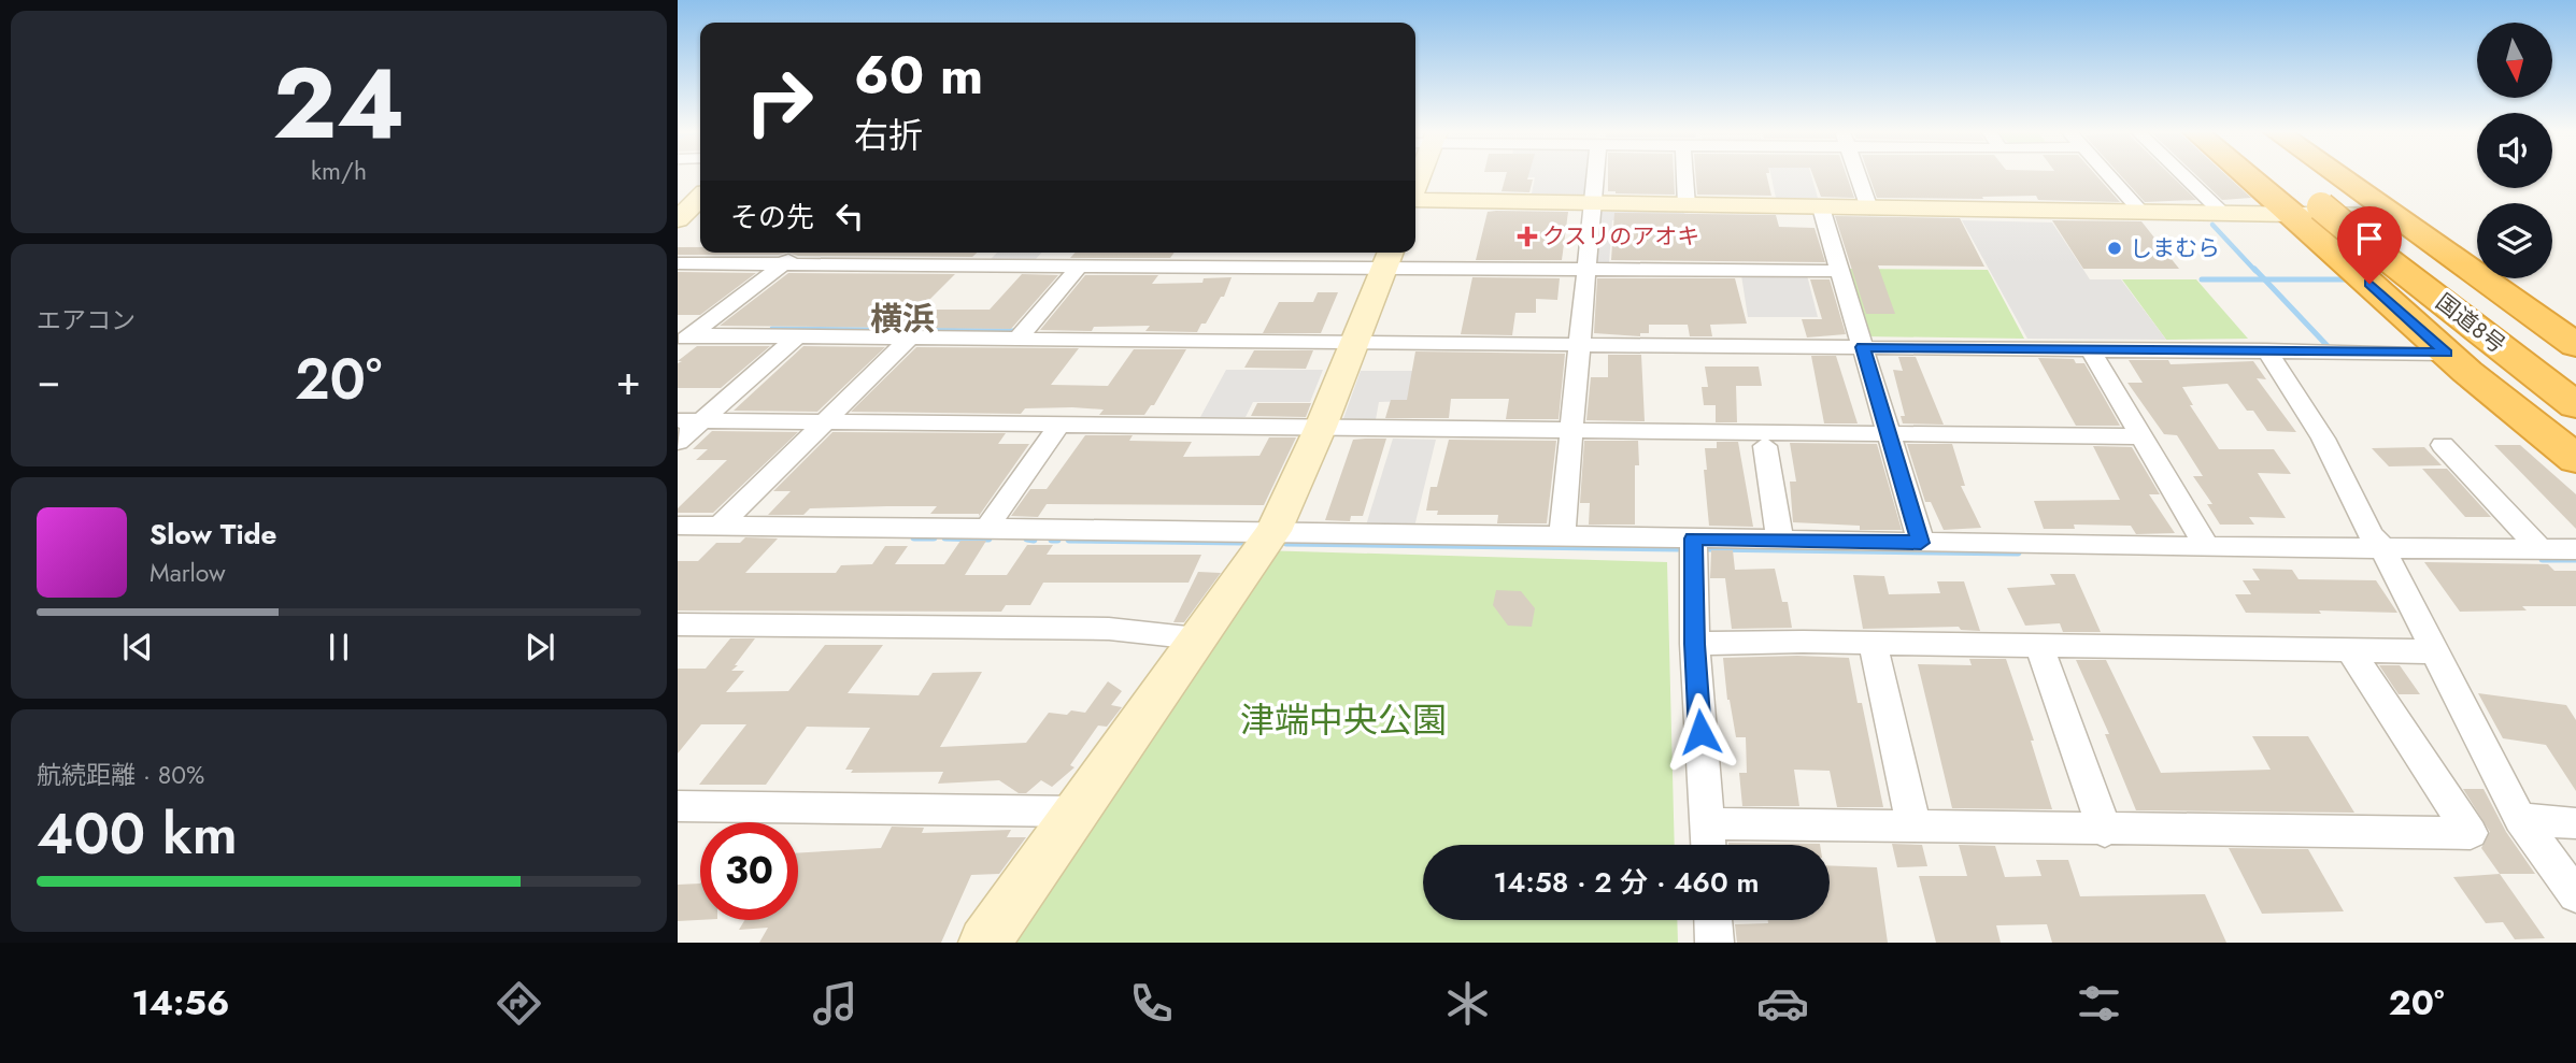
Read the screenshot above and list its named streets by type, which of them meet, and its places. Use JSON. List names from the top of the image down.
{
  "streets": {
    "highway": ["国道8号"]
  },
  "districts": ["横浜"],
  "parks": ["津端中央公園"],
  "places": {
    "health": ["クスリのアオキ"],
    "other": ["しまむら"]
  },
  "north": "bottom",
  "page": {
    "tile": [
      ["24", "km/h"],
      "エアコン",
      ["航続距離 · 80%", "400 km"]
    ],
    "turn": ["60 m", "右折"],
    "then": "その先",
    "heat": ["−", "20°", "+"],
    "song": ["Slow Tide", "Marlow"],
    "limit": "30",
    "trip": "14:58 · 2 分 · 460 m",
    "tabs": ["14:56", "20°"]
  }
}
